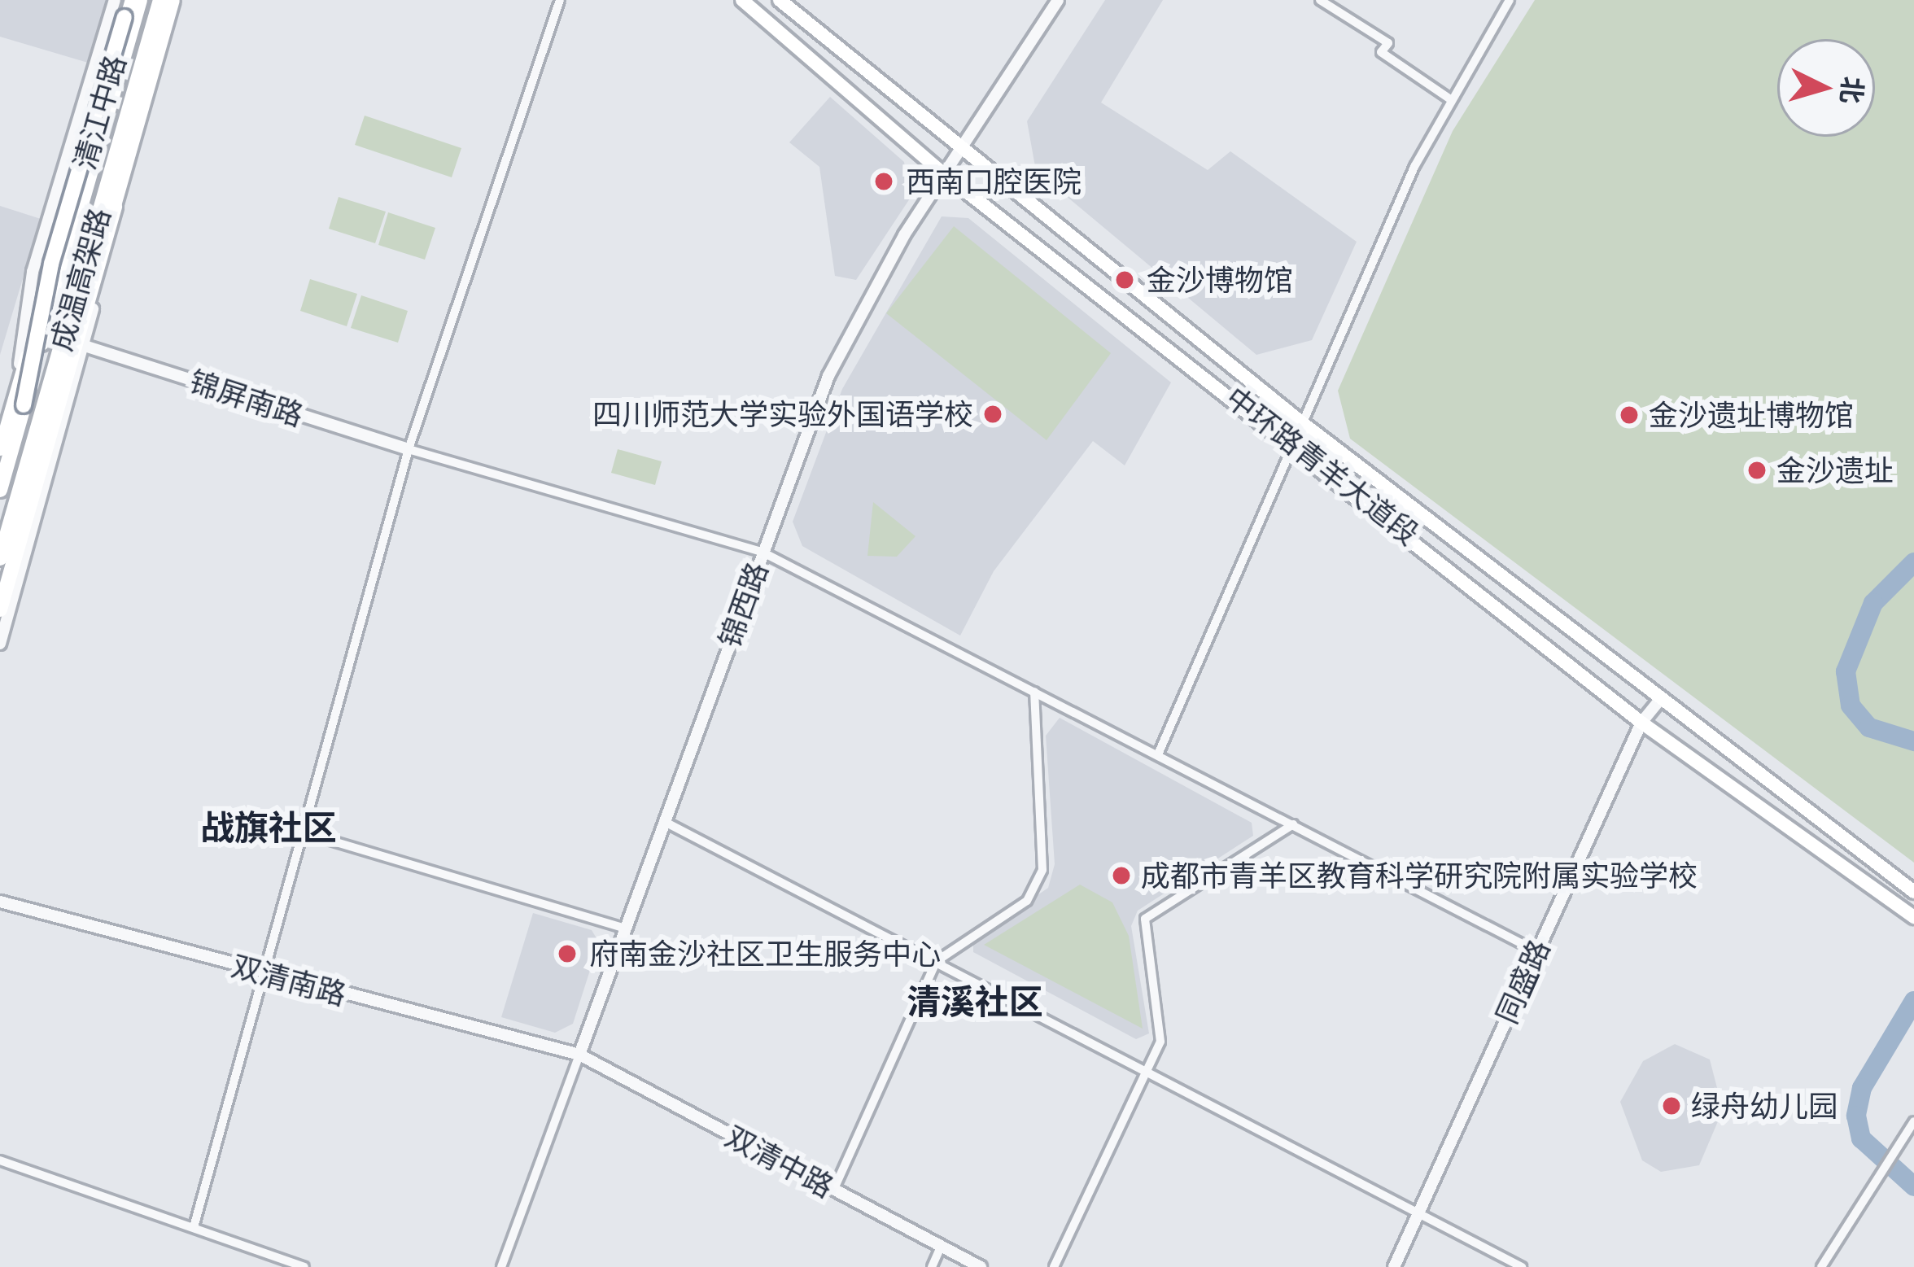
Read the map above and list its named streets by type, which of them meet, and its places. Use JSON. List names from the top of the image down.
{
  "streets": {
    "highway": ["成温高架路"],
    "main road": ["清江中路", "中环路青羊大道段"],
    "street": [
      "锦屏南路",
      "锦西路",
      "双清南路",
      "同盛路",
      "双清中路"
    ]
  },
  "crossings": [
    ["清江中路", "成温高架路"],
    ["中环路青羊大道段", "锦西路"],
    ["中环路青羊大道段", "同盛路"],
    ["锦西路", "双清南路"],
    ["锦西路", "双清中路"],
    ["双清南路", "双清中路"]
  ],
  "districts": ["战旗社区", "清溪社区"],
  "places": [
    "西南口腔医院",
    "金沙博物馆",
    "四川师范大学实验外国语学校",
    "金沙遗址博物馆",
    "金沙遗址",
    "成都市青羊区教育科学研究院附属实验学校",
    "府南金沙社区卫生服务中心",
    "绿舟幼儿园"
  ],
  "north": "right"
}
